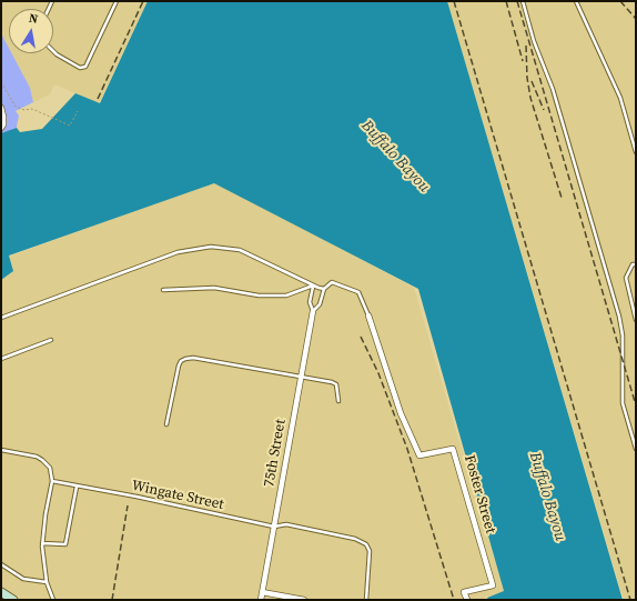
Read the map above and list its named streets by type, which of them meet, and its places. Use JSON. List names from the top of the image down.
{
  "streets": {
    "street": ["75th Street", "Foster Street"],
    "lane": ["Wingate Street"]
  },
  "crossings": [
    ["75th Street", "Wingate Street"]
  ],
  "water": ["Buffalo Bayou"],
  "north": "top"
}
